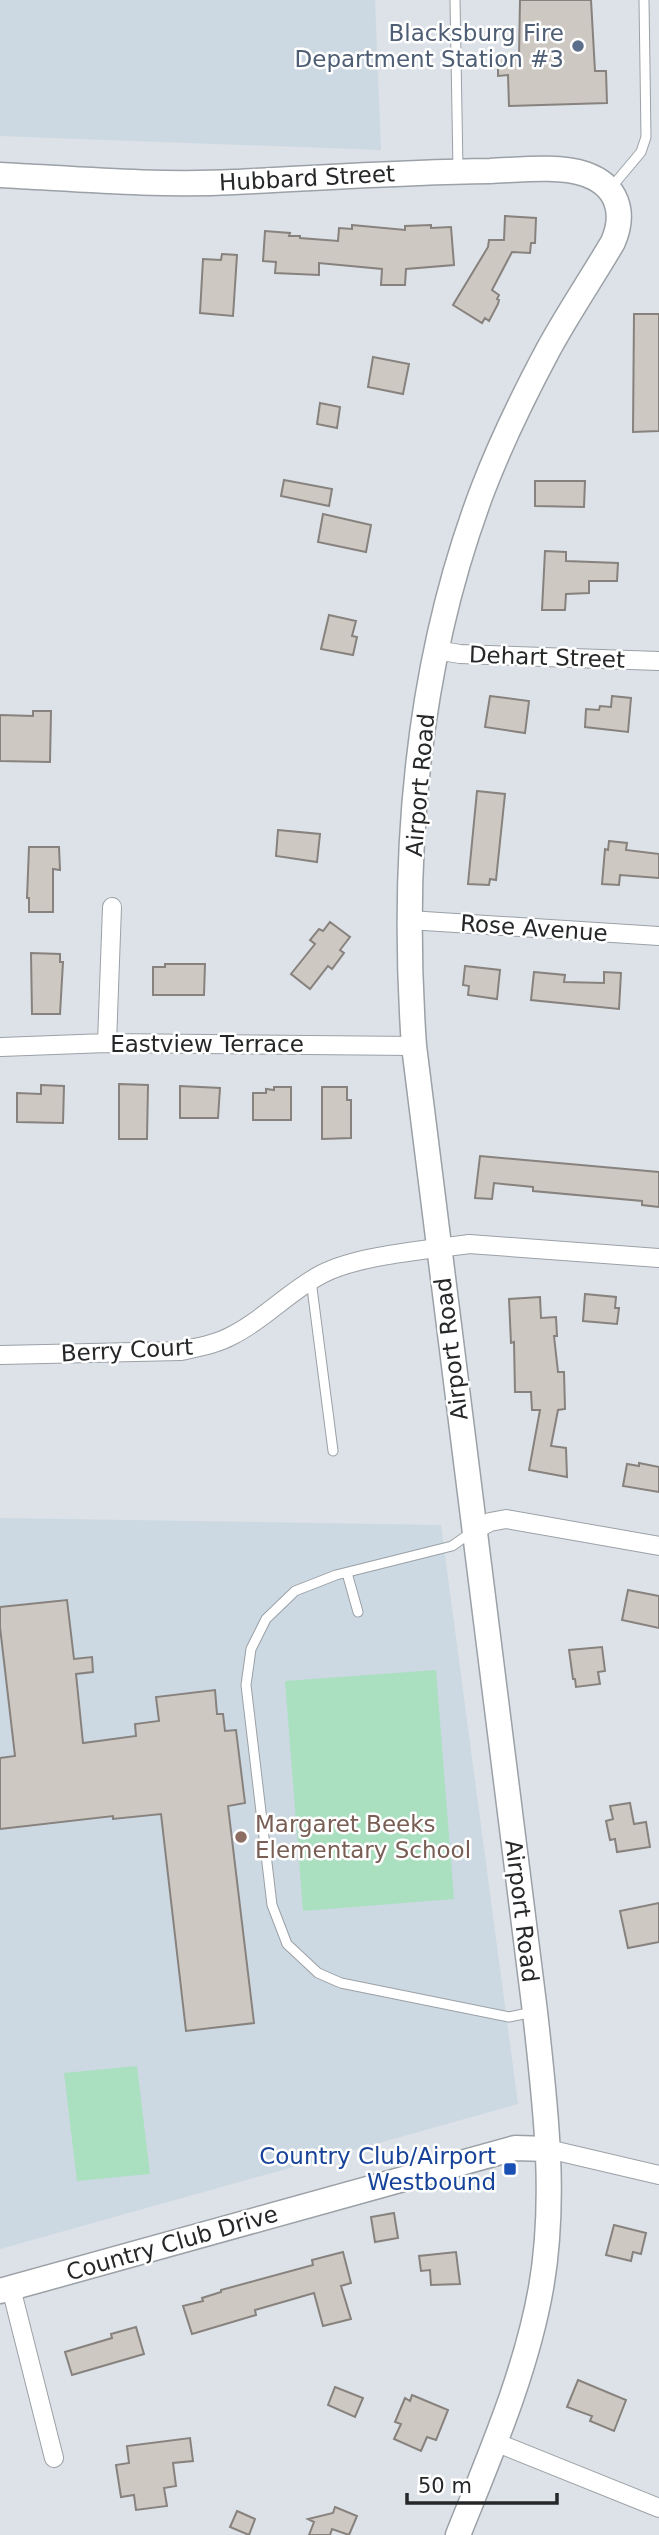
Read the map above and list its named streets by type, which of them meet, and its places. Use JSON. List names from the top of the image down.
{
  "streets": {
    "street": [
      "Hubbard Street",
      "Dehart Street",
      "Airport Road",
      "Rose Avenue",
      "Eastview Terrace",
      "Berry Court",
      "Country Club Drive"
    ]
  },
  "crossings": [
    ["Hubbard Street", "Airport Road"],
    ["Dehart Street", "Airport Road"],
    ["Airport Road", "Rose Avenue"],
    ["Airport Road", "Eastview Terrace"],
    ["Airport Road", "Berry Court"],
    ["Airport Road", "Country Club Drive"]
  ],
  "places": {
    "other": ["Blacksburg Fire Department Station #3", "Margaret Beeks Elementary School"],
    "transit": ["Country Club/Airport Westbound"]
  },
  "scale_bar": "50 m"
}
